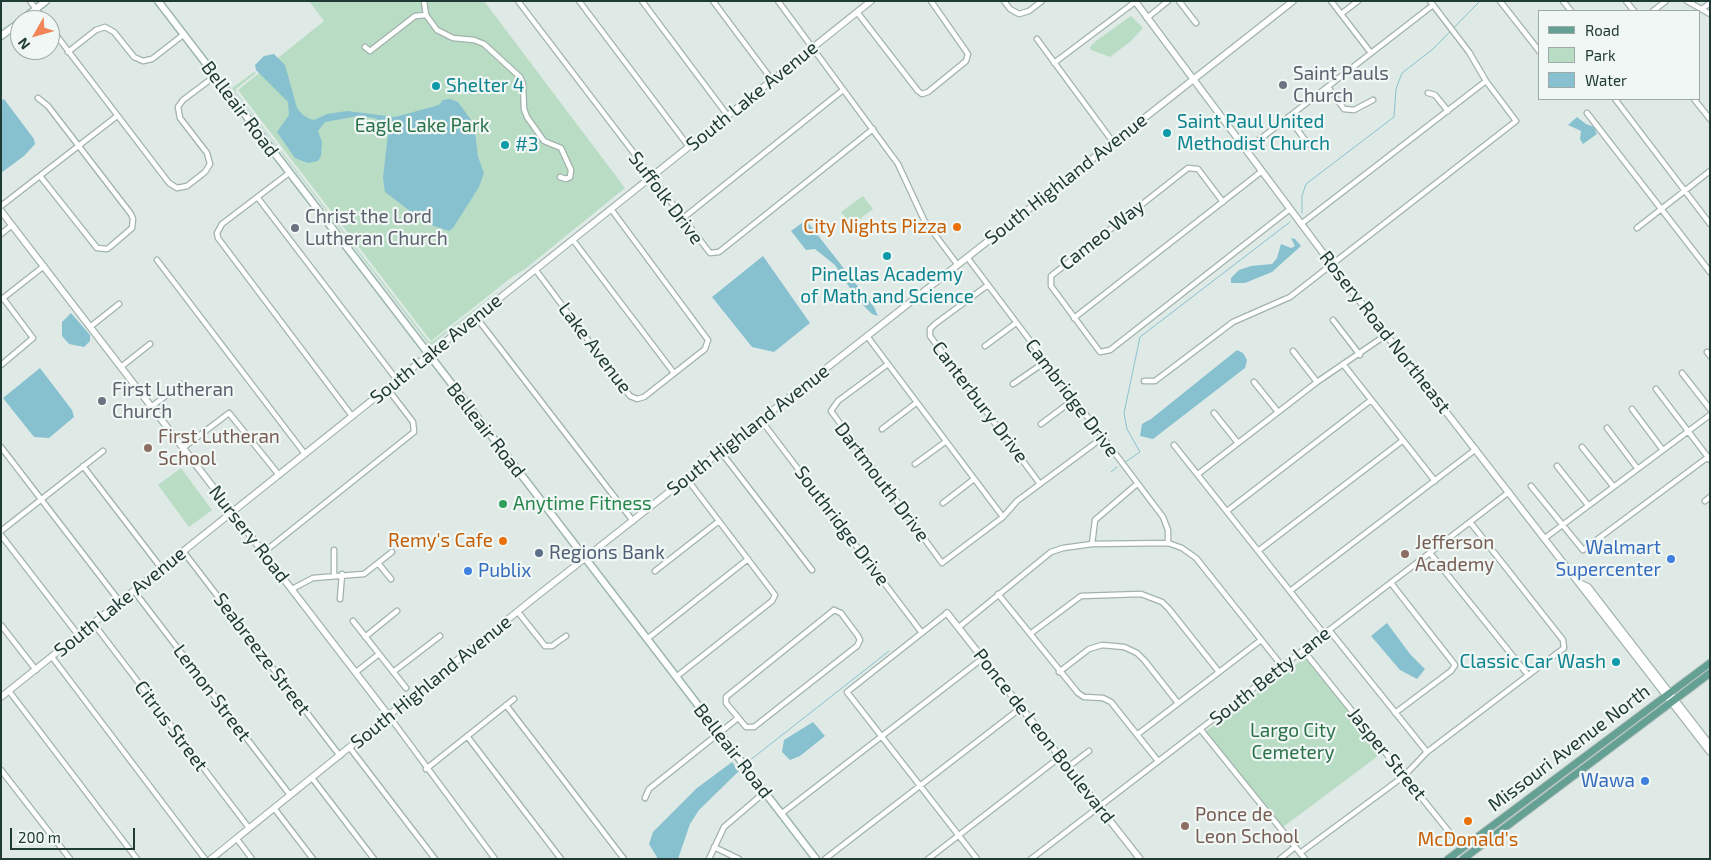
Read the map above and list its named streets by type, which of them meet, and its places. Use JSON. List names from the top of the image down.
{
  "streets": {
    "main road": ["Belleair Road", "Missouri Avenue North"],
    "street": [
      "South Lake Avenue",
      "South Highland Avenue",
      "Suffolk Drive",
      "Cameo Way",
      "Rosery Road Northeast",
      "Lake Avenue",
      "Cambridge Drive",
      "Canterbury Drive",
      "Dartmouth Drive",
      "Southridge Drive",
      "Nursery Road",
      "Seabreeze Street",
      "South Betty Lane",
      "Lemon Street",
      "Citrus Street",
      "Ponce de Leon Boulevard",
      "Jasper Street"
    ]
  },
  "crossings": [
    ["South Lake Avenue", "Belleair Road"],
    ["South Lake Avenue", "Suffolk Drive"],
    ["South Lake Avenue", "Lake Avenue"],
    ["South Lake Avenue", "Nursery Road"],
    ["South Lake Avenue", "Seabreeze Street"],
    ["South Lake Avenue", "Lemon Street"],
    ["South Lake Avenue", "Citrus Street"],
    ["Belleair Road", "South Highland Avenue"],
    ["South Highland Avenue", "Rosery Road Northeast"],
    ["South Highland Avenue", "Cambridge Drive"],
    ["South Highland Avenue", "Southridge Drive"],
    ["South Highland Avenue", "Nursery Road"],
    ["South Highland Avenue", "Seabreeze Street"],
    ["South Highland Avenue", "Lemon Street"],
    ["South Highland Avenue", "Citrus Street"],
    ["Cameo Way", "Rosery Road Northeast"],
    ["Rosery Road Northeast", "South Betty Lane"],
    ["Rosery Road Northeast", "Missouri Avenue North"],
    ["Cambridge Drive", "Canterbury Drive"],
    ["South Betty Lane", "Ponce de Leon Boulevard"],
    ["South Betty Lane", "Jasper Street"],
    ["Missouri Avenue North", "Jasper Street"]
  ],
  "parks": ["Eagle Lake Park", "Largo City Cemetery"],
  "places": [
    "Saint Pauls Church",
    "Shelter 4",
    "Saint Paul United Methodist Church",
    "#3",
    "City Nights Pizza",
    "Christ the Lord Lutheran Church",
    "Pinellas Academy of Math and Science",
    "First Lutheran Church",
    "First Lutheran School",
    "Anytime Fitness",
    "Remy's Cafe",
    "Regions Bank",
    "Jefferson Academy",
    "Walmart Supercenter",
    "Publix",
    "Classic Car Wash",
    "Wawa",
    "McDonald's",
    "Ponce de Leon School"
  ],
  "legend": ["Road", "Park", "Water"],
  "scale_bar": "200 m",
  "north": "bottom left"
}
